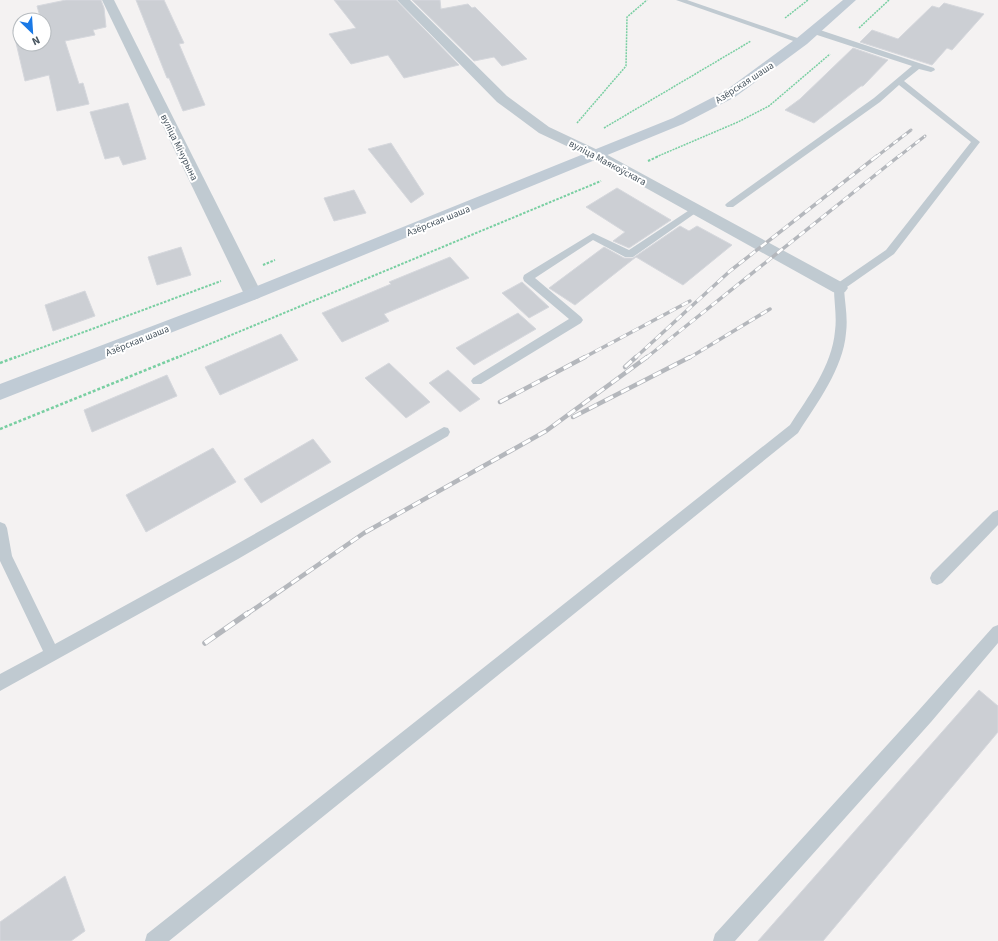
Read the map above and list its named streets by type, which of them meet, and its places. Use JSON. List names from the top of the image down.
{
  "streets": {
    "main road": ["Азёрская шаша"],
    "street": ["вуліца Мічурына", "вуліца Маякоўскага"]
  },
  "crossings": [
    ["Азёрская шаша", "вуліца Мічурына"],
    ["Азёрская шаша", "вуліца Маякоўскага"]
  ],
  "north": "bottom right"
}
